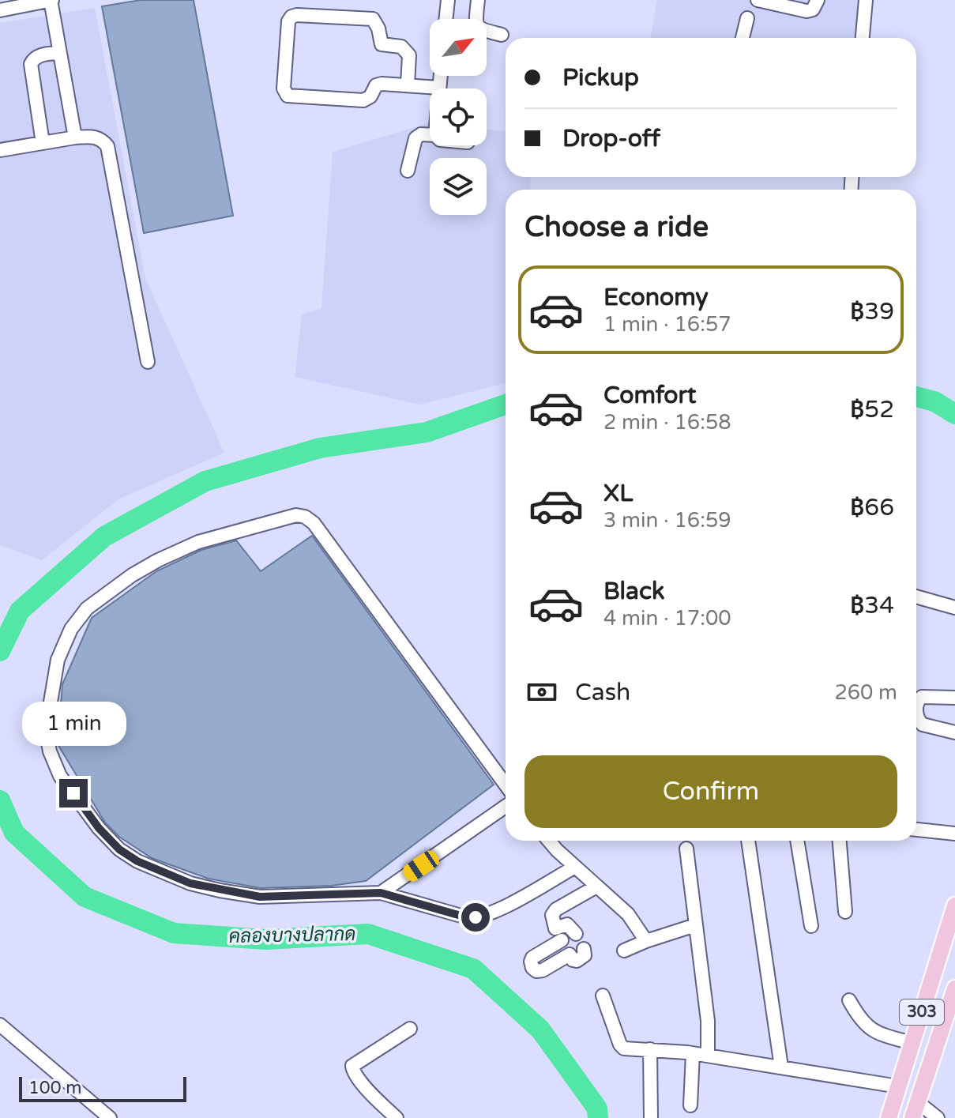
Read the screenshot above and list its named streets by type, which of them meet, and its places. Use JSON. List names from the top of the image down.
{
  "streets": {
    "main road": ["303"]
  },
  "water": ["คลองบางปลากด"],
  "scale_bar": "100 m",
  "north": "top right",
  "page": {
    "banner": ["Pickup", "Drop-off"],
    "heading": "Choose a ride",
    "list": [
      {
        "name": "Economy",
        "note": "1 min · 16:57",
        "value": "฿39"
      },
      {
        "name": "Comfort",
        "note": "2 min · 16:58",
        "value": "฿52"
      },
      {
        "name": "XL",
        "note": "3 min · 16:59",
        "value": "฿66"
      },
      {
        "name": "Black",
        "note": "4 min · 17:00",
        "value": "฿34"
      }
    ],
    "pay": ["Cash", "260 m"],
    "bubble": "1 min",
    "buttons": "Confirm",
    "scale": "100 m"
  }
}
